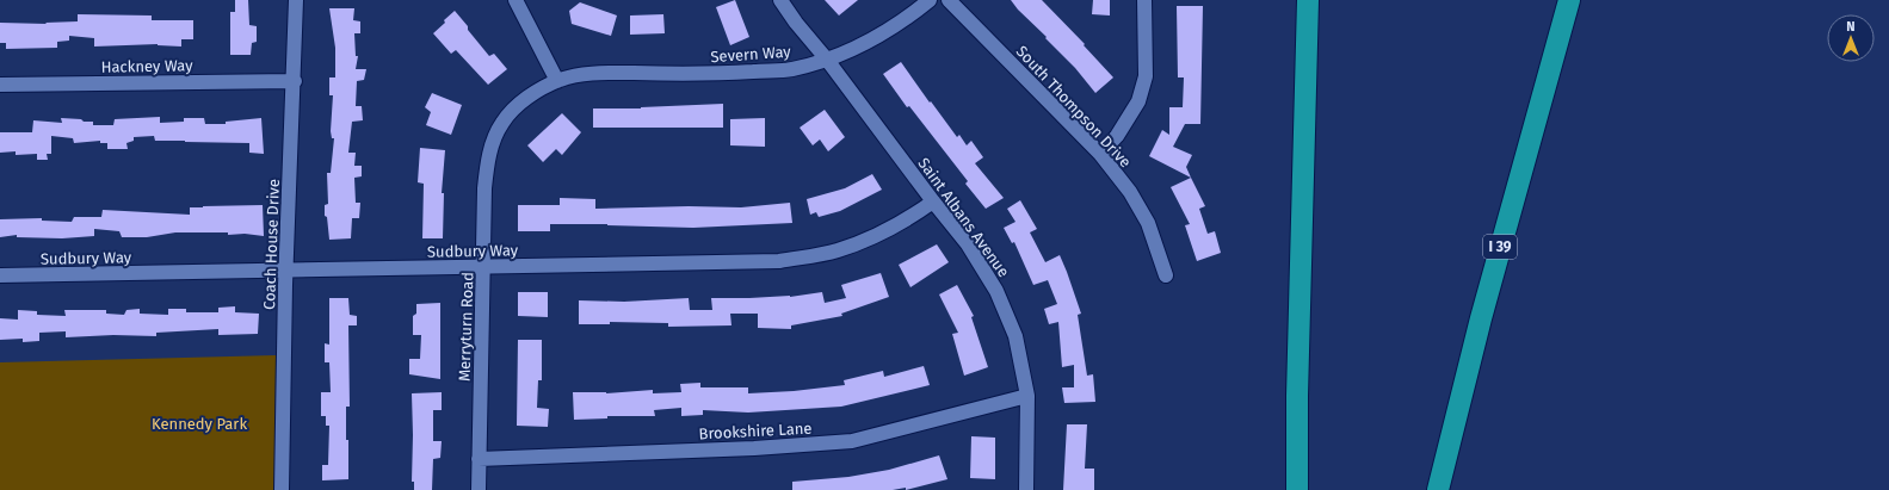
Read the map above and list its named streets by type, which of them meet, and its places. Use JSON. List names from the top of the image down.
{
  "streets": {
    "highway": ["I 39"],
    "street": [
      "Severn Way",
      "Hackney Way",
      "South Thompson Drive",
      "Saint Albans Avenue",
      "Coach House Drive",
      "Sudbury Way",
      "Merryturn Road",
      "Brookshire Lane"
    ]
  },
  "crossings": [
    ["Severn Way", "Saint Albans Avenue"],
    ["Severn Way", "Merryturn Road"],
    ["Hackney Way", "Coach House Drive"],
    ["Saint Albans Avenue", "Sudbury Way"],
    ["Saint Albans Avenue", "Brookshire Lane"],
    ["Coach House Drive", "Sudbury Way"],
    ["Sudbury Way", "Merryturn Road"],
    ["Merryturn Road", "Brookshire Lane"]
  ],
  "parks": ["Kennedy Park"],
  "north": "top"
}
